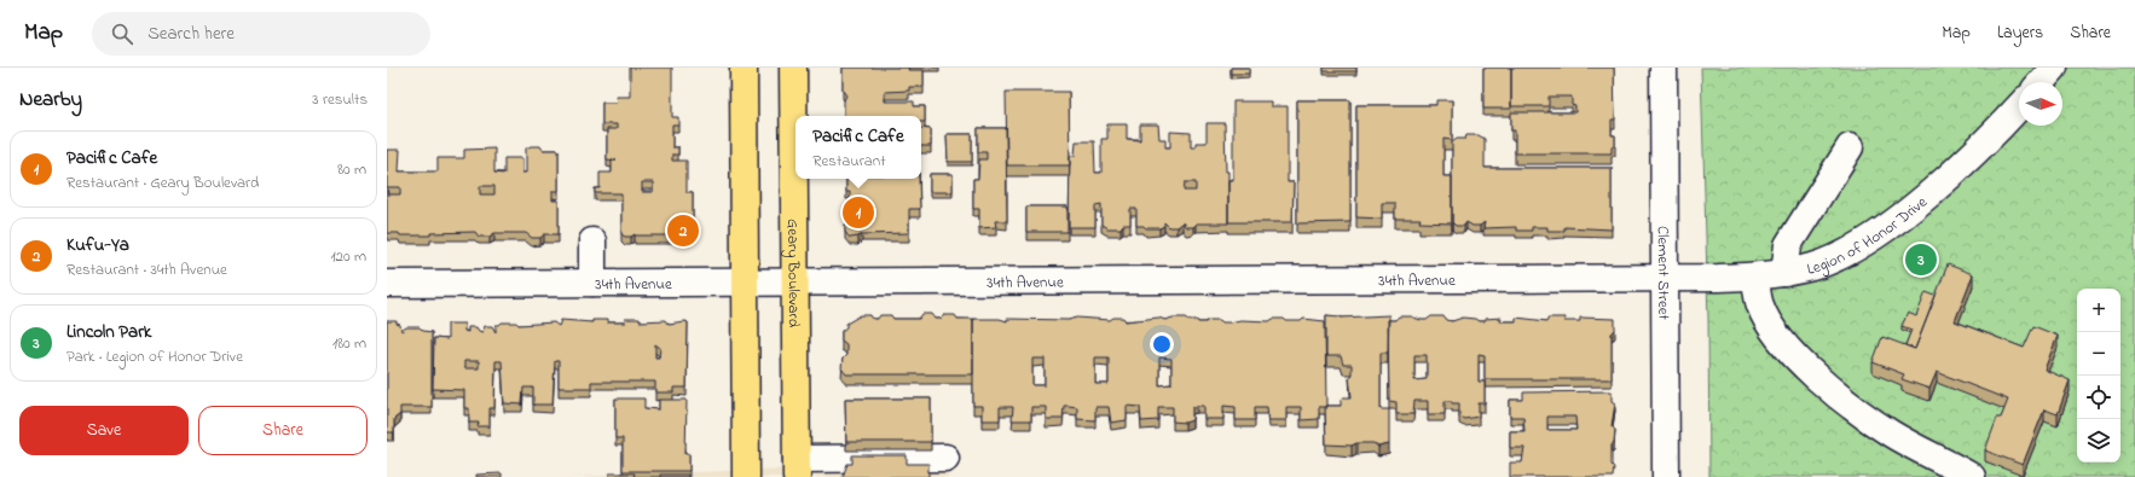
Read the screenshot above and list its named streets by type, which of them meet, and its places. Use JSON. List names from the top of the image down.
{
  "streets": {
    "main road": ["Geary Boulevard"],
    "street": ["Legion of Honor Drive", "Clement Street", "34th Avenue"]
  },
  "crossings": [
    ["Legion of Honor Drive", "Clement Street"],
    ["Legion of Honor Drive", "34th Avenue"],
    ["Clement Street", "34th Avenue"],
    ["Geary Boulevard", "34th Avenue"]
  ],
  "north": "right",
  "page": {
    "header": "Map",
    "search": "Search here",
    "nav": ["Map", "Layers", "Share"],
    "heading": ["Nearby", "3 results"],
    "popup": ["Pacific Cafe", "Restaurant"],
    "list": [
      {
        "mark": "1",
        "name": "Pacific Cafe",
        "note": "Restaurant · Geary Boulevard",
        "value": "80 m"
      },
      {
        "mark": "2",
        "name": "Kufu-Ya",
        "note": "Restaurant · 34th Avenue",
        "value": "120 m"
      },
      {
        "mark": "3",
        "name": "Lincoln Park",
        "note": "Park · Legion of Honor Drive",
        "value": "180 m"
      }
    ],
    "pins": ["1", "2", "3"],
    "map_buttons": ["+", "−"],
    "buttons": ["Save", "Share"]
  }
}
